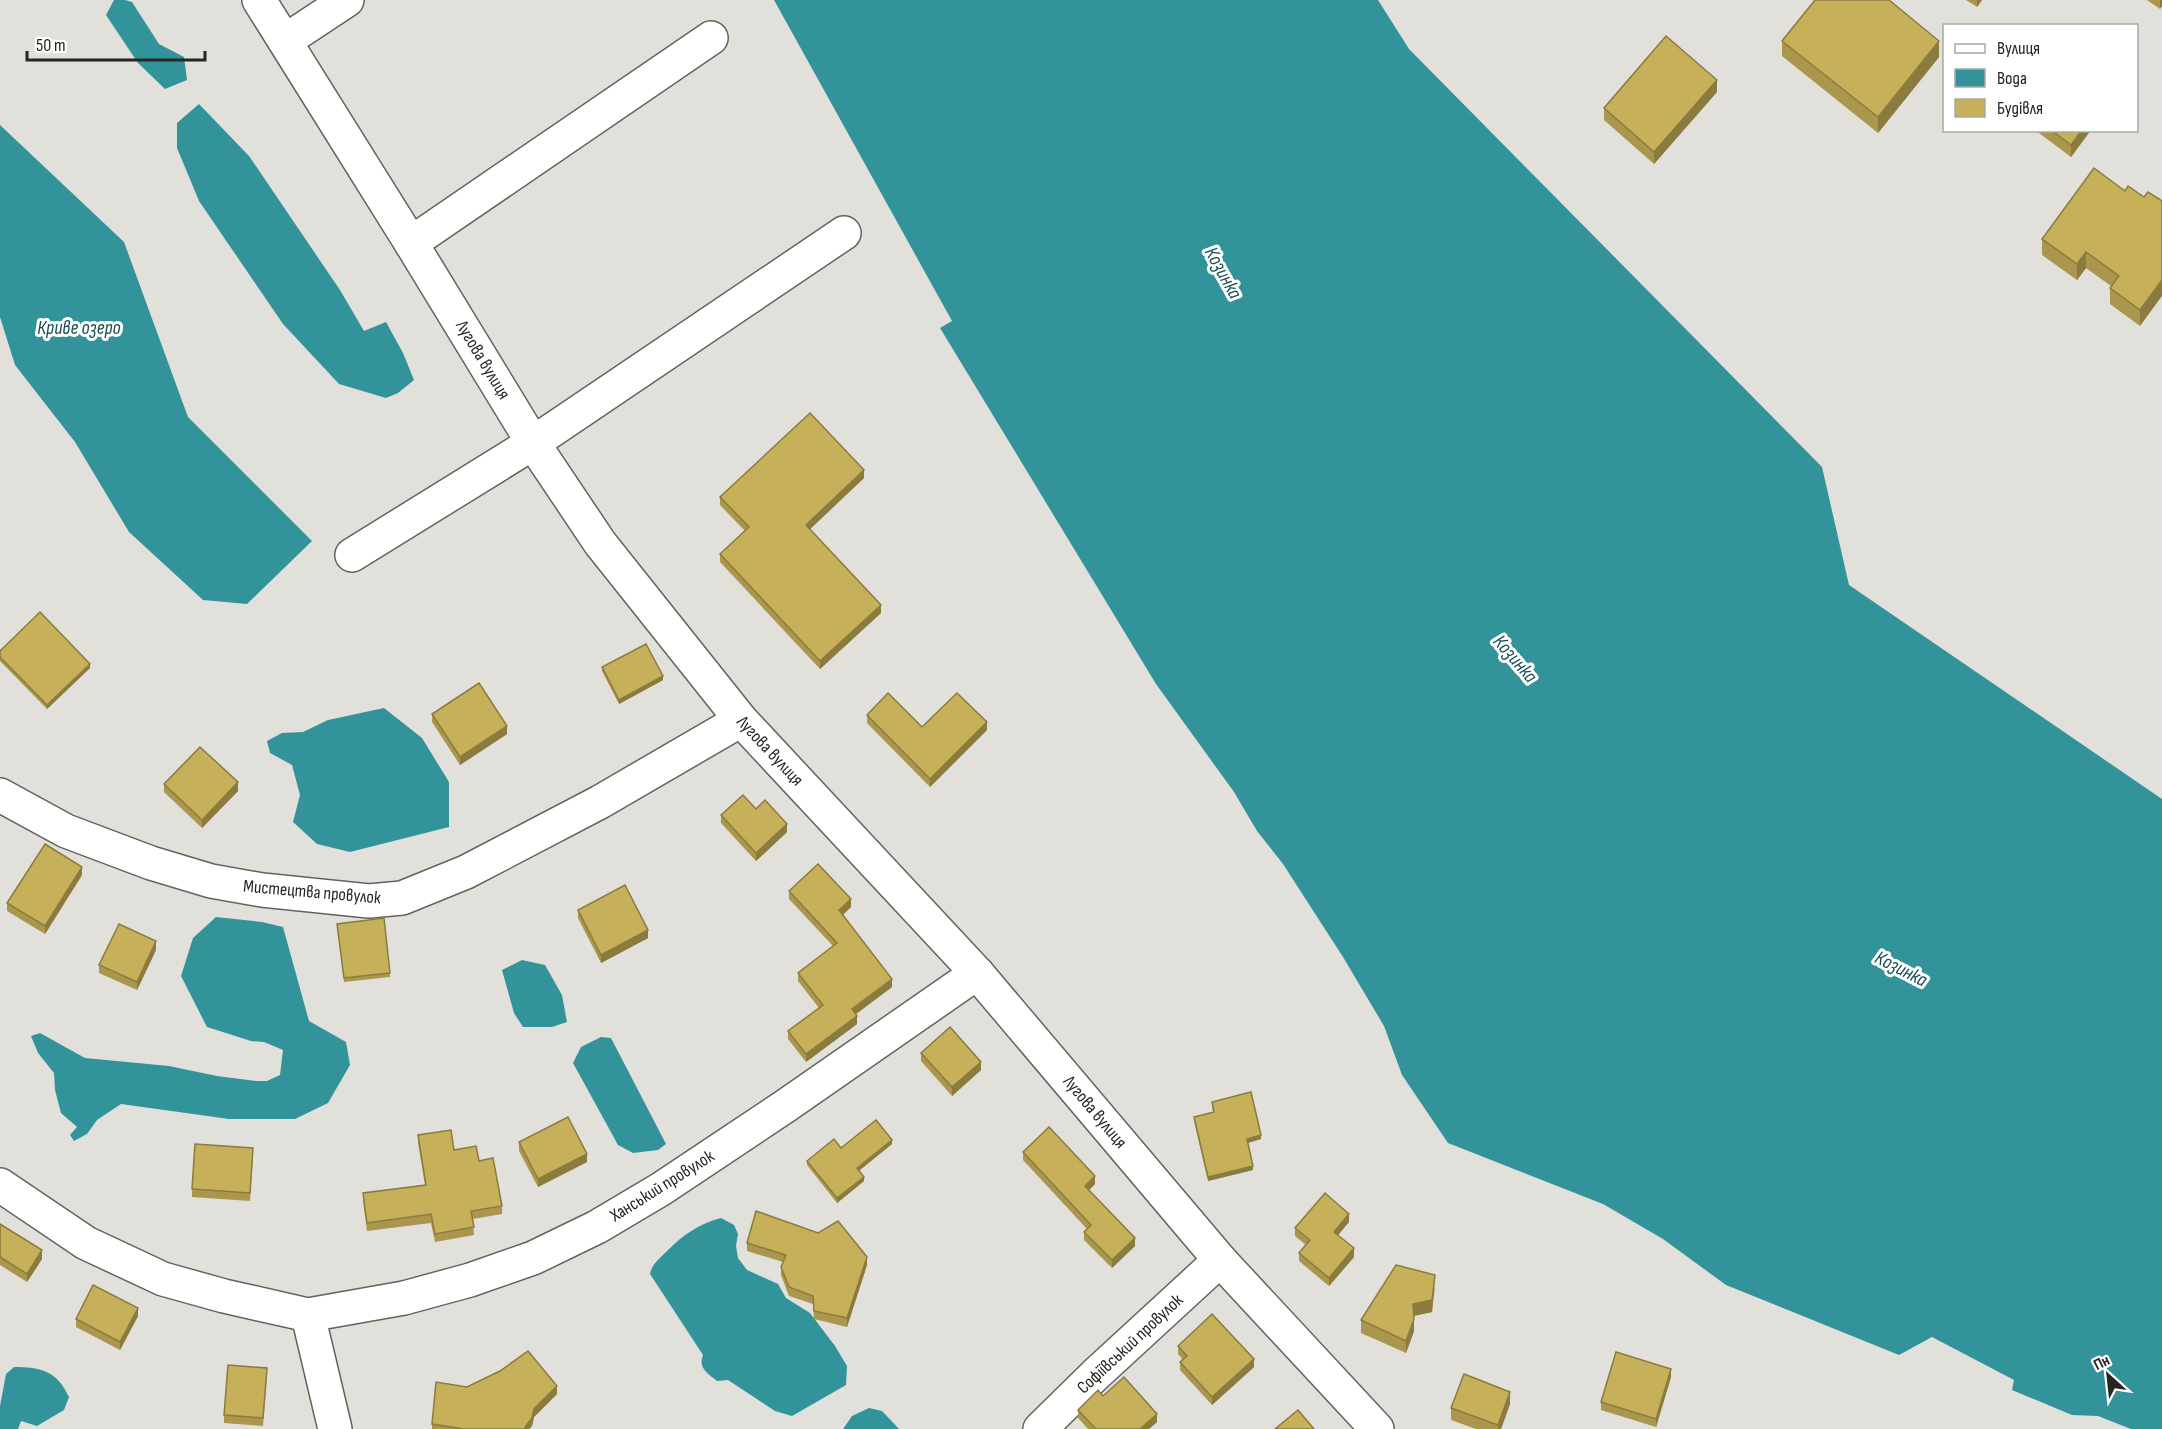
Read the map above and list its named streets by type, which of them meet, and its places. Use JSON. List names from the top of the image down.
{
  "streets": {
    "street": [
      "Лугова вулиця",
      "Мистецтва провулок",
      "Ханський провулок",
      "Софіївський провулок"
    ]
  },
  "crossings": [
    ["Лугова вулиця", "Мистецтва провулок"],
    ["Лугова вулиця", "Ханський провулок"],
    ["Лугова вулиця", "Софіївський провулок"]
  ],
  "water": ["Козинка", "Криве озеро"],
  "legend": ["Вулиця", "Вода", "Будівля"],
  "scale_bar": "50 m",
  "north": "top left"
}
